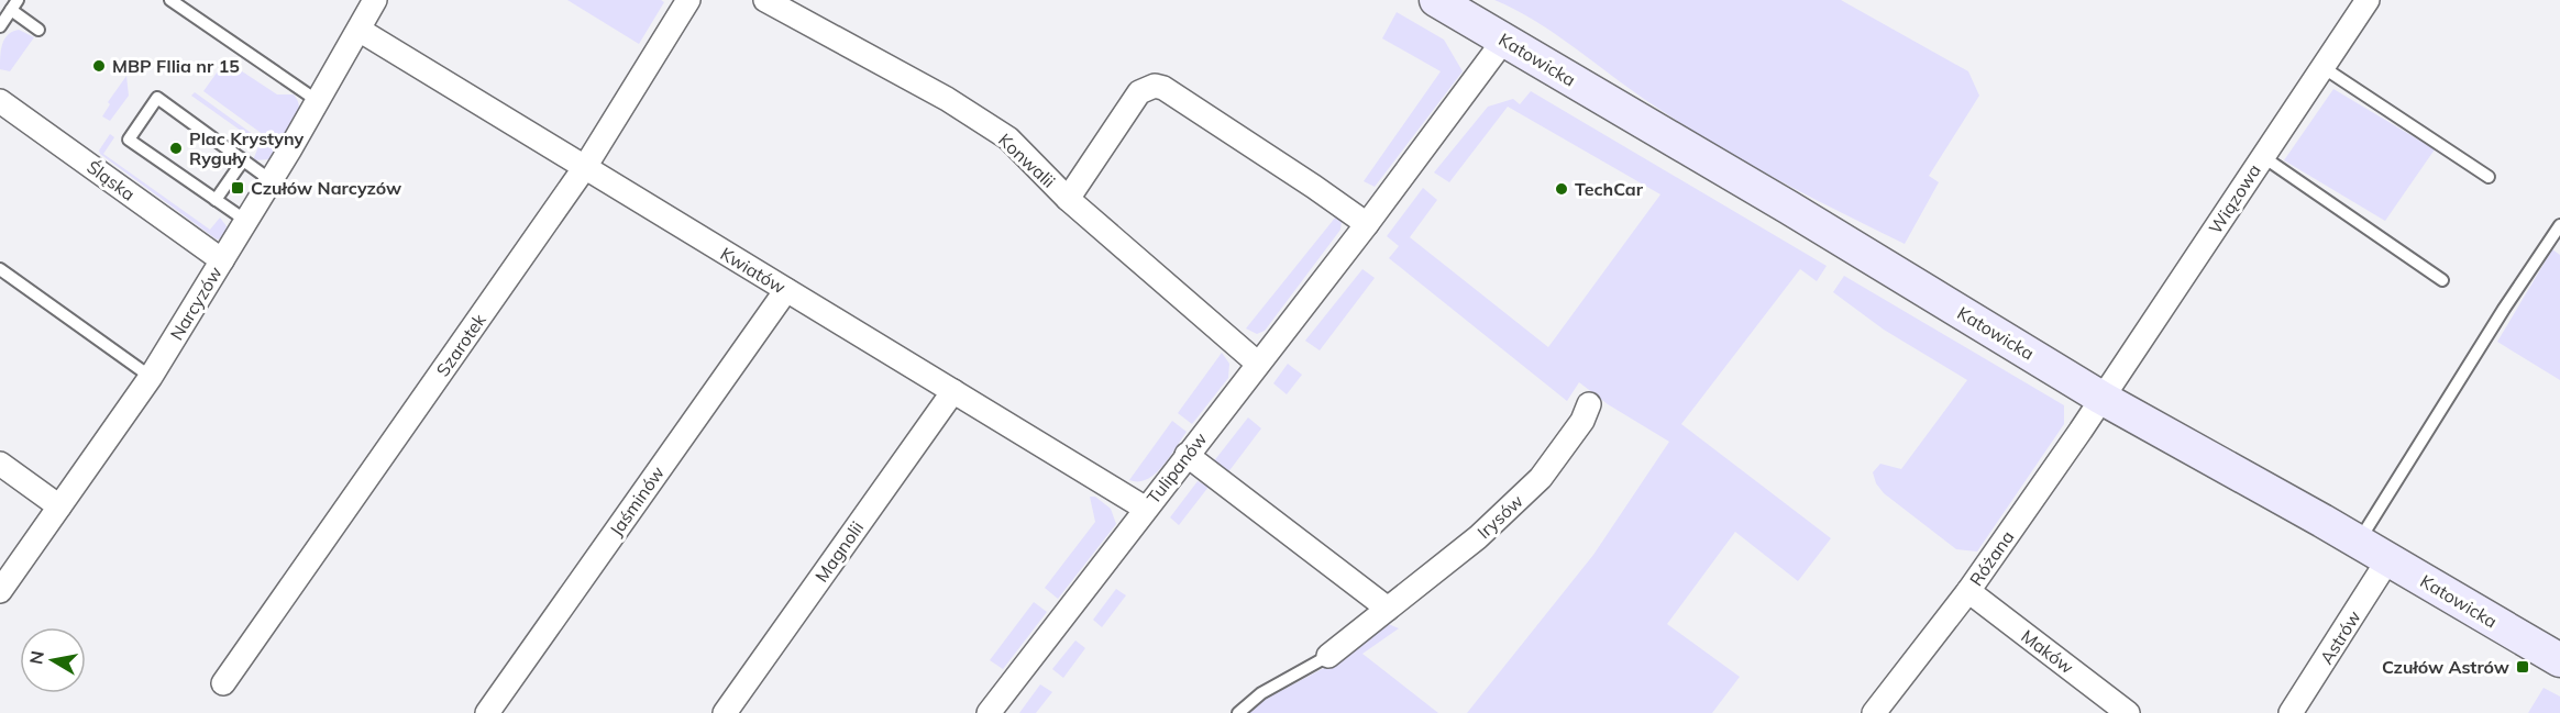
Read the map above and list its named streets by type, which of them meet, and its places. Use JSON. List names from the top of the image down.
{
  "streets": {
    "main road": ["Katowicka"],
    "street": [
      "Konwalii",
      "Śląska",
      "Wiązowa",
      "Kwiatów",
      "Narcyzów",
      "Szarotek",
      "Tulipanów",
      "Jaśminów",
      "Irysów",
      "Magnolii",
      "Różana",
      "Astrów",
      "Maków"
    ]
  },
  "crossings": [
    ["Katowicka", "Wiązowa"],
    ["Katowicka", "Tulipanów"],
    ["Katowicka", "Różana"],
    ["Katowicka", "Astrów"],
    ["Konwalii", "Tulipanów"],
    ["Śląska", "Narcyzów"],
    ["Wiązowa", "Różana"],
    ["Kwiatów", "Narcyzów"],
    ["Kwiatów", "Szarotek"],
    ["Kwiatów", "Tulipanów"],
    ["Kwiatów", "Jaśminów"],
    ["Kwiatów", "Magnolii"],
    ["Różana", "Maków"]
  ],
  "places": {
    "other": ["MBP FIlia nr 15", "Plac Krystyny Ryguły", "TechCar"],
    "transit": ["Czułów Narcyzów", "Czułów Astrów"]
  },
  "north": "left"
}
